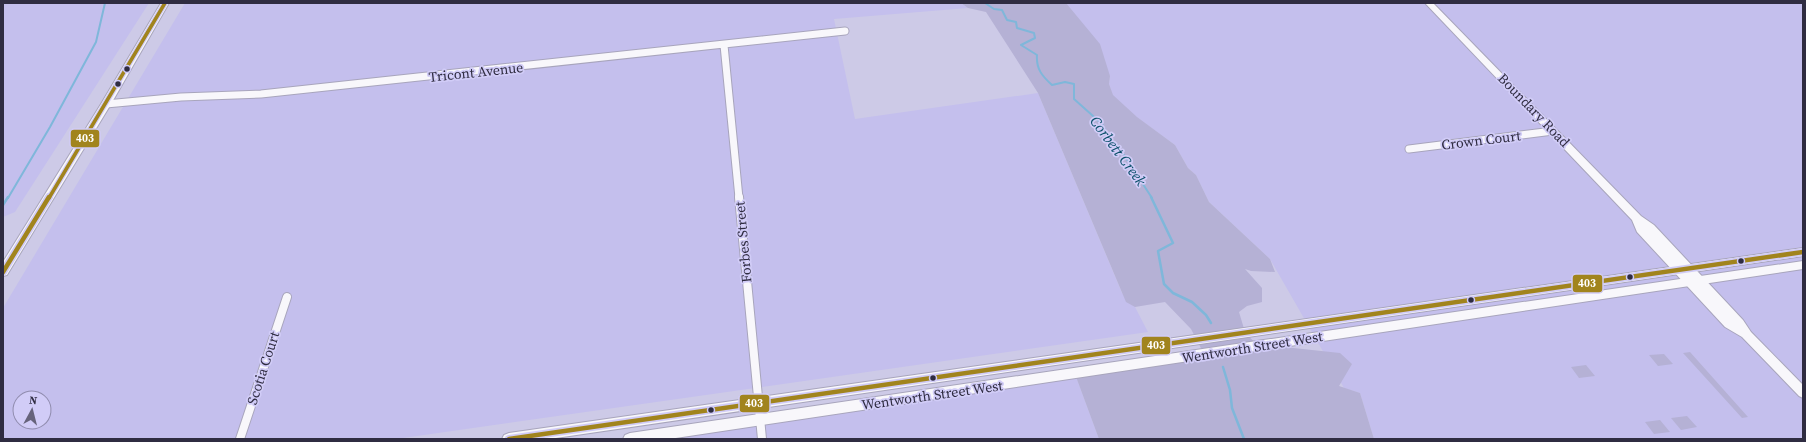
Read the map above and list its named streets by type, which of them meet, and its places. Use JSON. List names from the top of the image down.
{
  "streets": {
    "main road": ["Wentworth Street West"],
    "street": [
      "Tricont Avenue",
      "Boundary Road",
      "Crown Court",
      "Forbes Street",
      "Scotia Court"
    ]
  },
  "crossings": [
    ["Tricont Avenue", "Forbes Street"],
    ["Boundary Road", "Crown Court"],
    ["Boundary Road", "Wentworth Street West"],
    ["Forbes Street", "Wentworth Street West"]
  ],
  "water": ["Corbett Creek"],
  "lines": ["transit line 403"],
  "north": "top"
}
